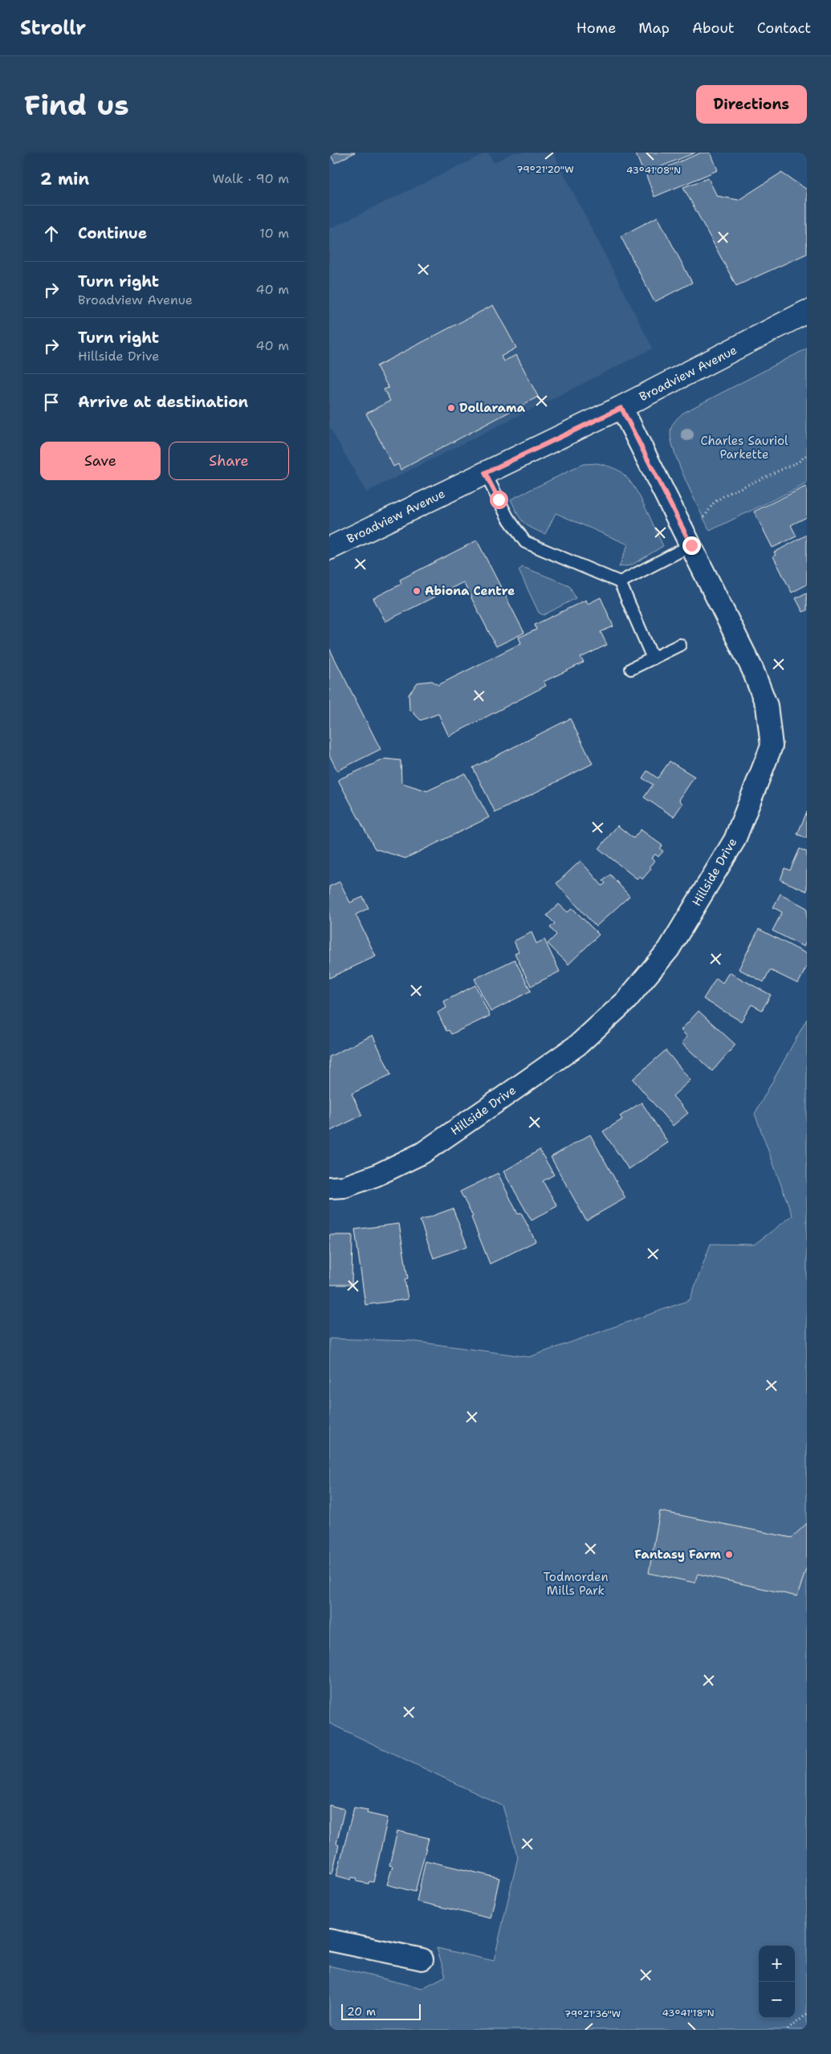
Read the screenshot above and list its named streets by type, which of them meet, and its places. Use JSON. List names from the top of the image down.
{
  "streets": {
    "main road": ["Broadview Avenue"],
    "street": ["Hillside Drive"]
  },
  "crossings": [
    ["Broadview Avenue", "Hillside Drive"]
  ],
  "parks": ["Charles Sauriol Parkette", "Todmorden Mills Park"],
  "places": ["Dollarama", "Abiona Centre", "Fantasy Farm"],
  "scale_bar": "20 m",
  "page": {
    "header": "Strollr",
    "nav": [
      "Home",
      "Map",
      "About",
      "Contact"
    ],
    "buttons": [
      "Directions",
      ["Save", "Share"]
    ],
    "title": "Find us",
    "heading": ["2 min", "Walk · 90 m"],
    "list": [
      ["Continue", "10 m"],
      ["Turn right", "Broadview Avenue", "40 m"],
      ["Turn right", "Hillside Drive", "40 m"],
      "Arrive at destination"
    ],
    "map_buttons": ["+", "−"],
    "scale": "20 m"
  },
  "coordinates": [
    "79°21'20\"W",
    "43°41'08\"N",
    "43°41'18\"N",
    "79°21'36\"W"
  ]
}
